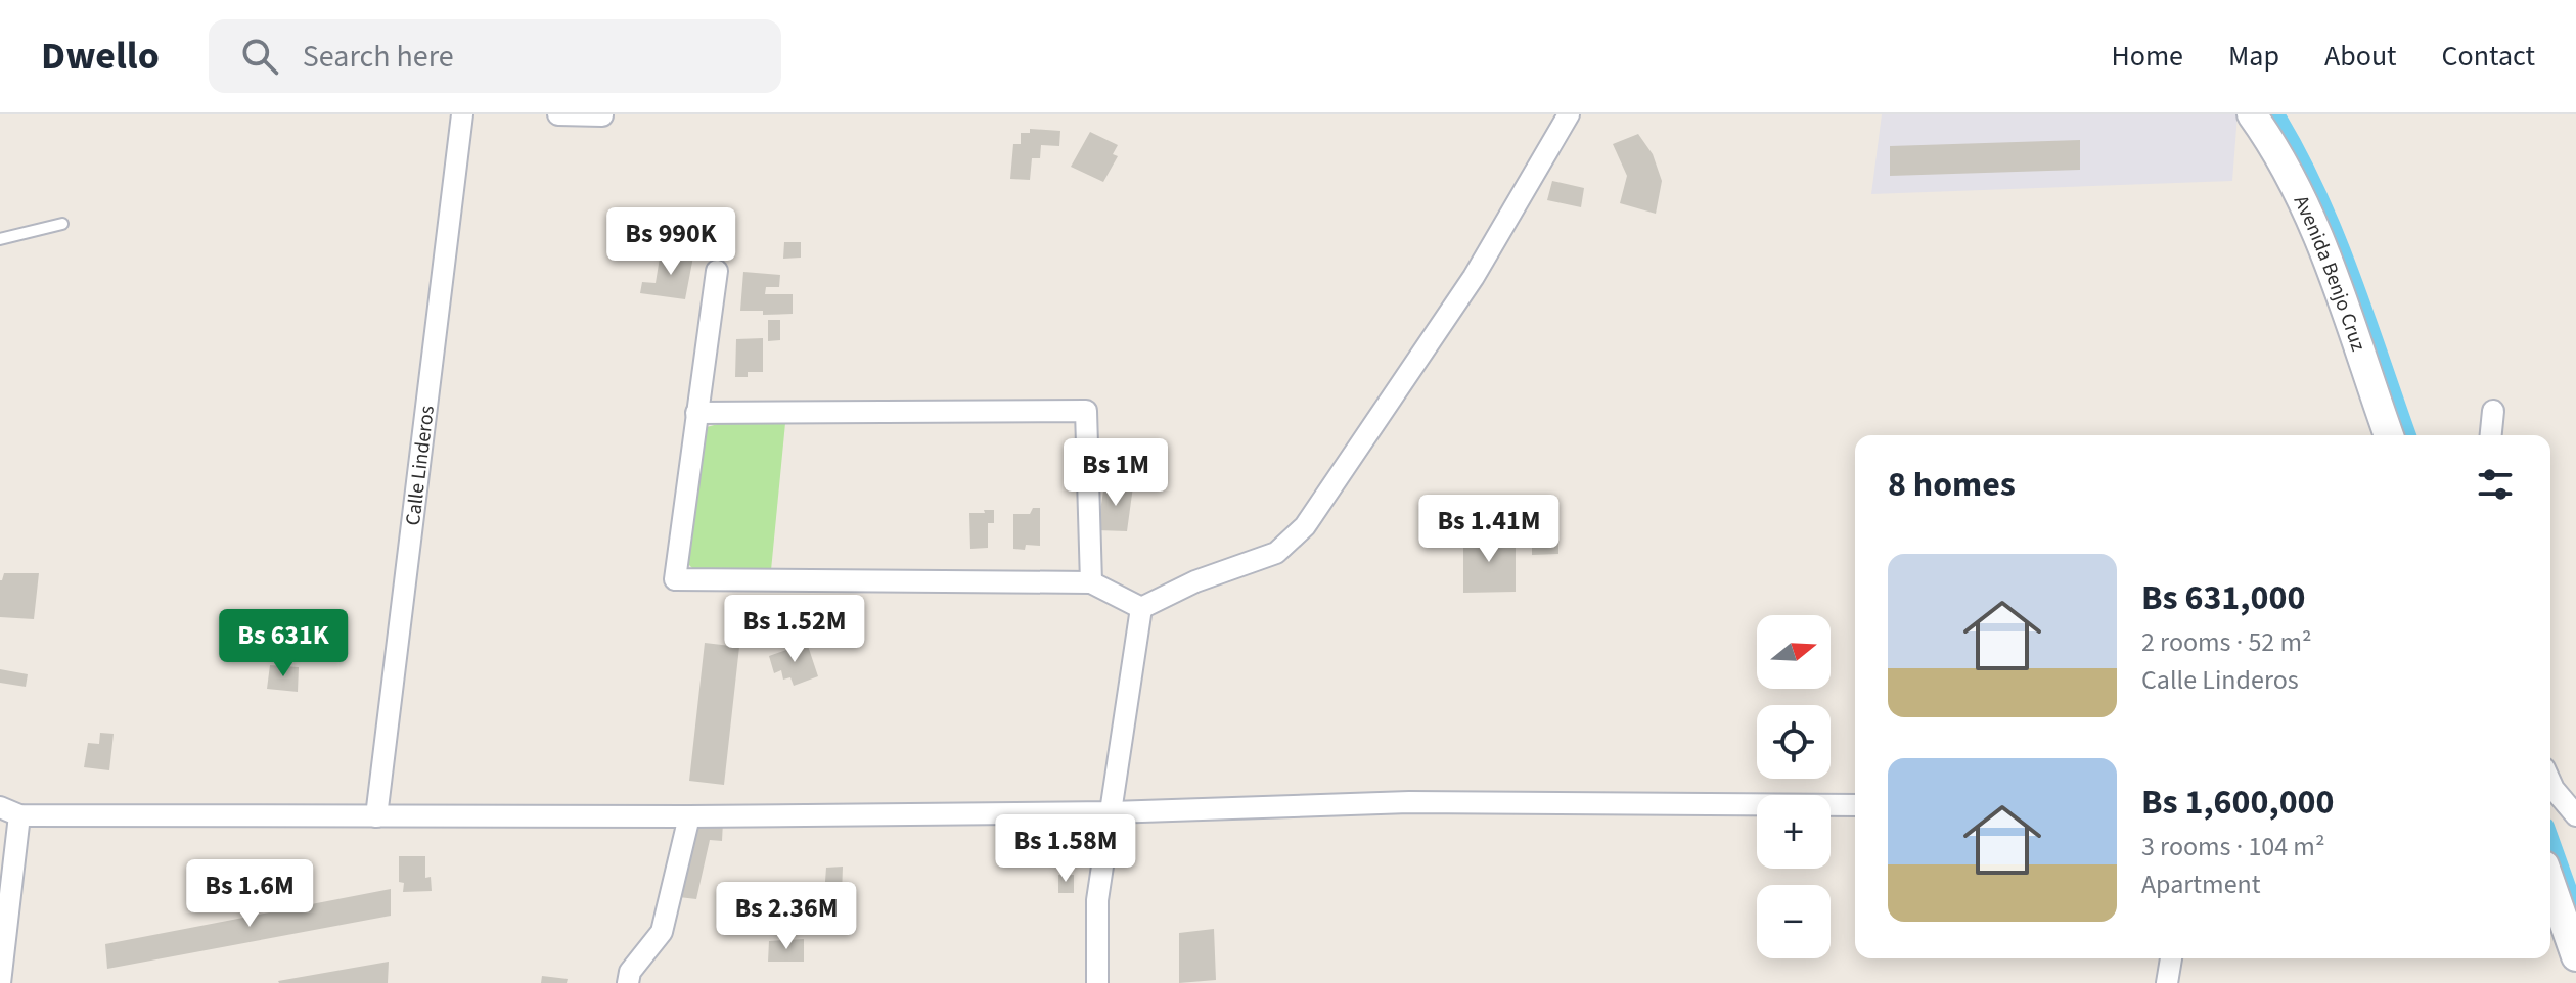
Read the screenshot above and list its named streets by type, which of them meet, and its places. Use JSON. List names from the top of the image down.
{
  "streets": {
    "street": ["Avenida Benjo Cruz", "Calle Linderos"]
  },
  "north": "right",
  "page": {
    "header": "Dwello",
    "search": "Search here",
    "nav": [
      "Home",
      "Map",
      "About",
      "Contact"
    ],
    "price": [
      "Bs 990K",
      "Bs 1M",
      "Bs 1.41M",
      "Bs 1.52M",
      "Bs 631K",
      "Bs 1.58M",
      "Bs 1.6M",
      "Bs 2.36M"
    ],
    "heading": "8 homes",
    "list": [
      {
        "name": "Bs 631,000",
        "note": "2 rooms · 52 m² · Calle Linderos"
      },
      {
        "name": "Bs 1,600,000",
        "note": "3 rooms · 104 m² · Apartment"
      }
    ],
    "map_buttons": ["+", "−"]
  }
}
